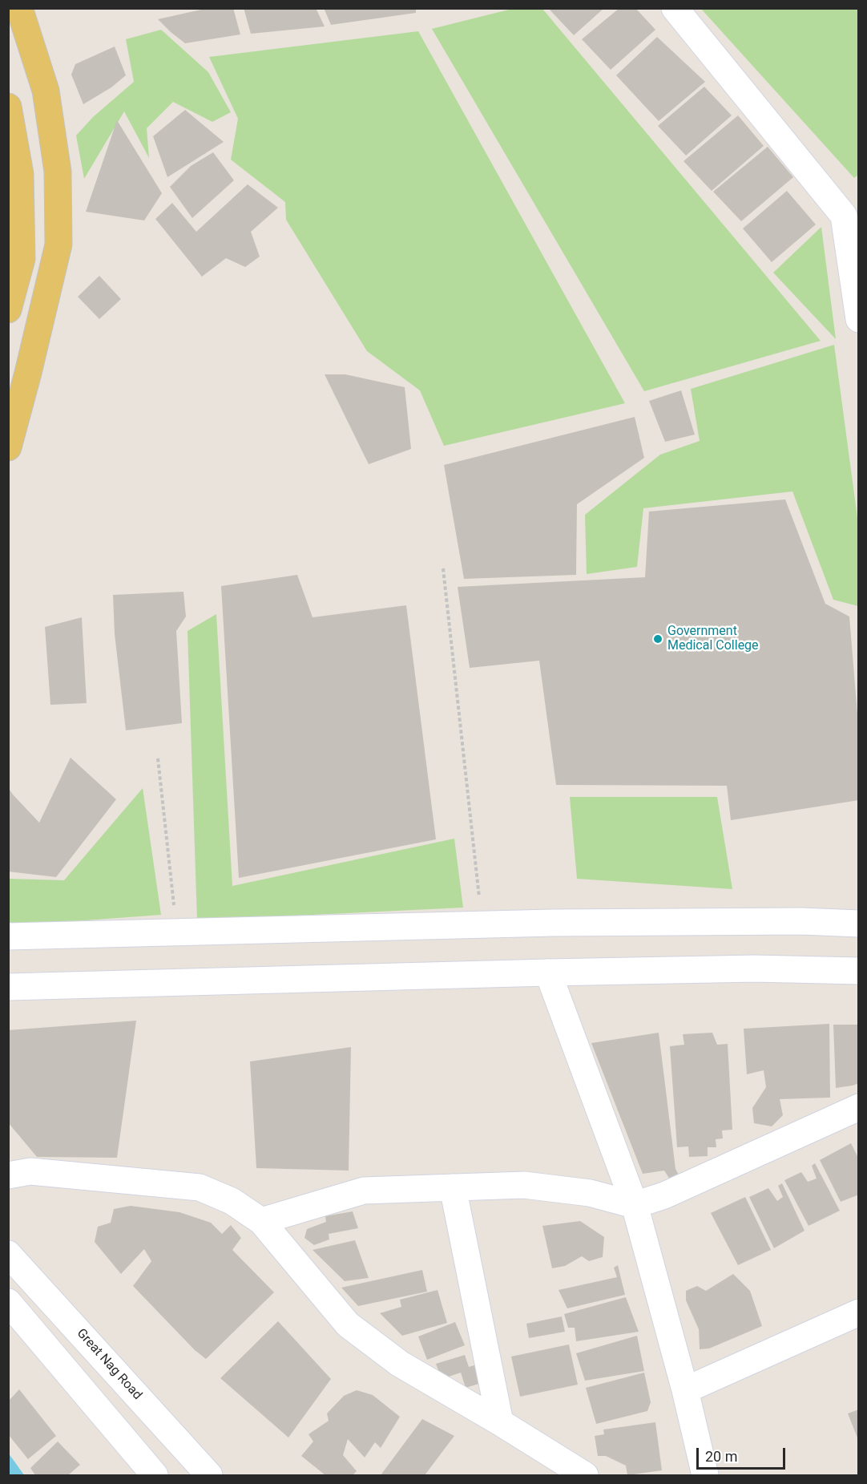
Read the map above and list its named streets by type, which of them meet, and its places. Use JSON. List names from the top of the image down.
{
  "streets": {
    "street": ["Great Nag Road"]
  },
  "places": ["Government Medical College"],
  "scale_bar": "20 m"
}
